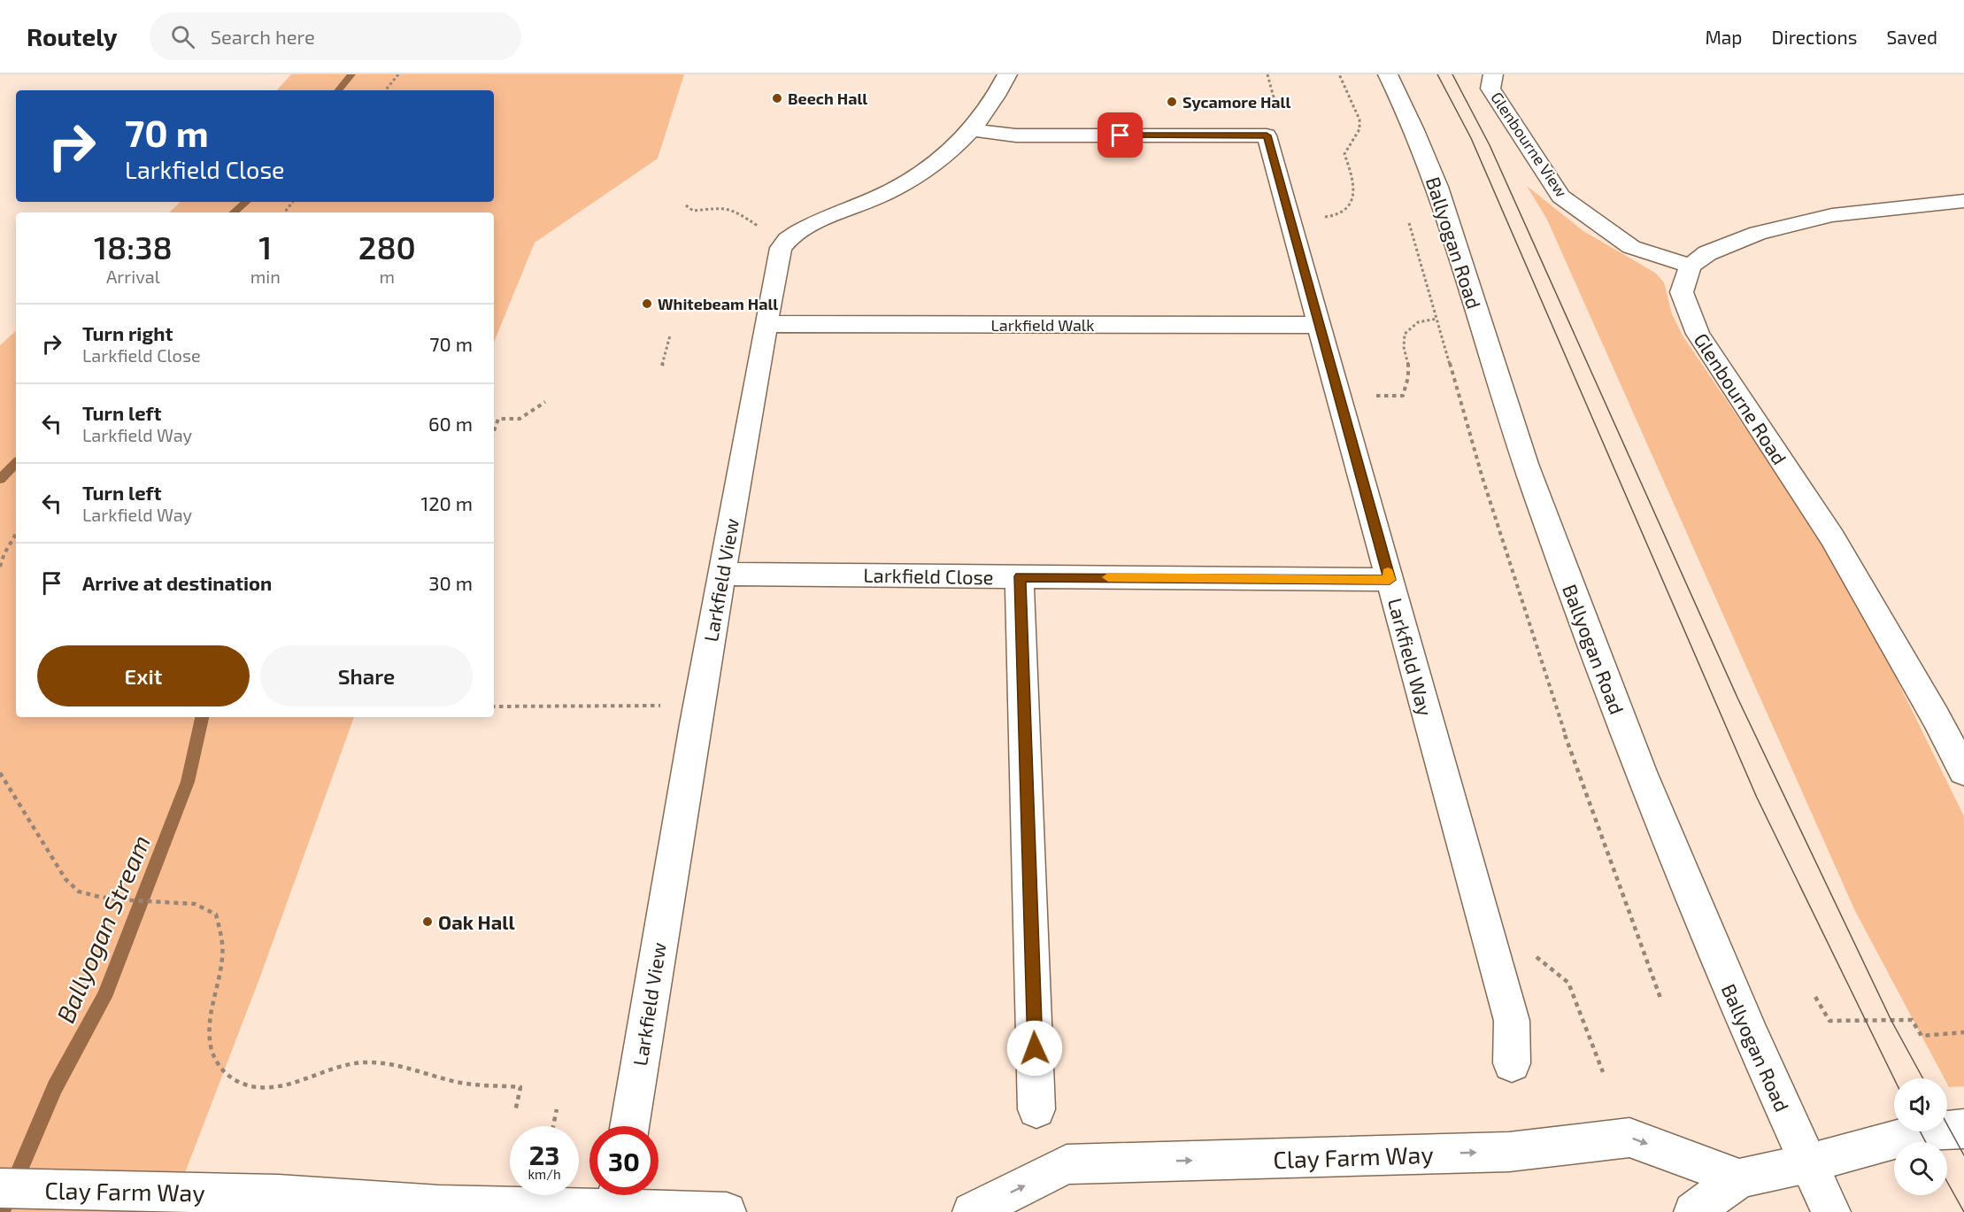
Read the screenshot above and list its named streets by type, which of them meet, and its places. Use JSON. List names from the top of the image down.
{
  "streets": {
    "street": [
      "Glenbourne View",
      "Ballyogan Road",
      "Larkfield Walk",
      "Glenbourne Road",
      "Larkfield Close",
      "Larkfield View",
      "Larkfield Way",
      "Clay Farm Way"
    ]
  },
  "crossings": [
    ["Glenbourne View", "Glenbourne Road"],
    ["Larkfield Walk", "Larkfield View"],
    ["Larkfield Walk", "Larkfield Way"],
    ["Larkfield Close", "Larkfield View"],
    ["Larkfield Close", "Larkfield Way"],
    ["Larkfield View", "Larkfield Way"]
  ],
  "one_way": ["Clay Farm Way"],
  "water": ["Ballyogan Stream"],
  "places": [
    "Beech Hall",
    "Sycamore Hall",
    "Whitebeam Hall",
    "Oak Hall"
  ],
  "page": {
    "header": "Routely",
    "search": "Search here",
    "nav": ["Map", "Directions", "Saved"],
    "turn": ["70 m", "Larkfield Close"],
    "eta": [
      "18:38",
      "Arrival",
      "1",
      "min",
      "280",
      "m"
    ],
    "list": [
      {
        "name": "Turn right",
        "note": "Larkfield Close",
        "value": "70 m"
      },
      {
        "name": "Turn left",
        "note": "Larkfield Way",
        "value": "60 m"
      },
      {
        "name": "Turn left",
        "note": "Larkfield Way",
        "value": "120 m"
      },
      {
        "name": "Arrive at destination",
        "value": "30 m"
      }
    ],
    "buttons": ["Exit", "Share"],
    "speed": "23 km/h",
    "limit": "30"
  }
}
